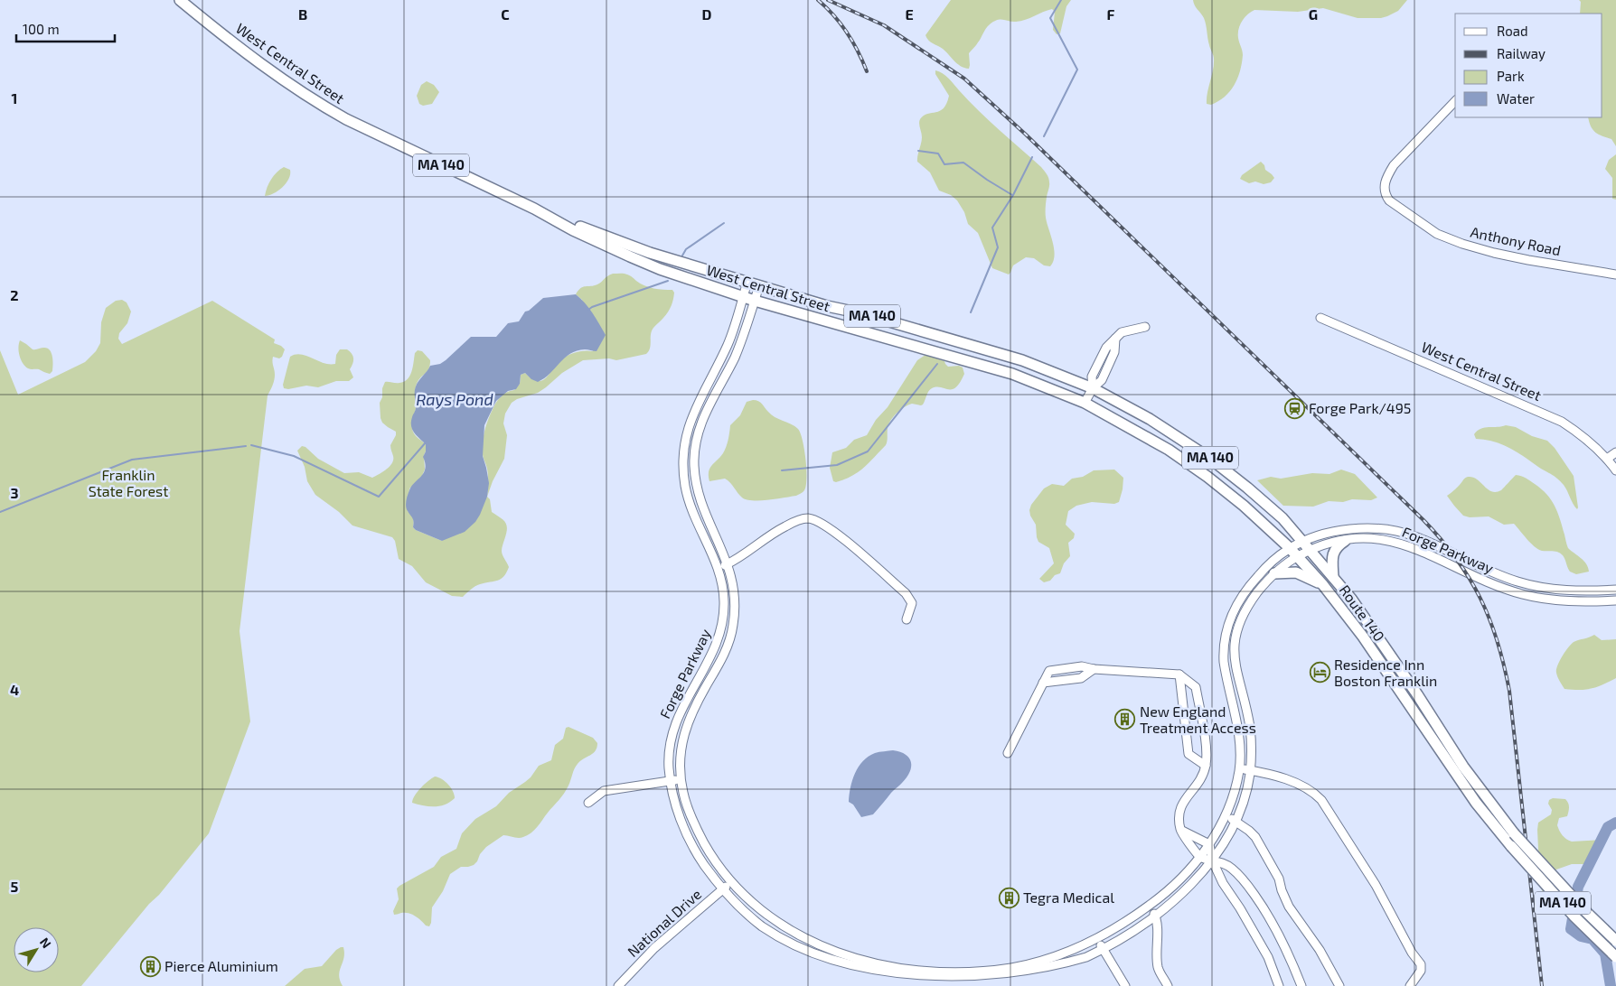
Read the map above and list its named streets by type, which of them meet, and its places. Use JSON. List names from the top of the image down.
{
  "streets": {
    "main road": ["West Central Street", "MA 140", "Route 140"],
    "street": ["Anthony Road", "Forge Parkway", "National Drive"]
  },
  "crossings": [
    ["West Central Street", "Forge Parkway"],
    ["West Central Street", "Route 140"],
    ["Forge Parkway", "Route 140"],
    ["Forge Parkway", "National Drive"]
  ],
  "water": ["Rays Pond"],
  "parks": ["Franklin State Forest"],
  "places": {
    "station": ["Forge Park/495"],
    "hotel": ["Residence Inn Boston Franklin"],
    "building": ["New England Treatment Access", "Tegra Medical", "Pierce Aluminium"]
  },
  "legend": [
    "Road",
    "Railway",
    "Park",
    "Water"
  ],
  "scale_bar": "100 m",
  "north": "top right",
  "grid": {
    "columns": [
      "B",
      "C",
      "D",
      "E",
      "F",
      "G"
    ],
    "rows": [
      "1",
      "2",
      "3",
      "4",
      "5"
    ]
  }
}
